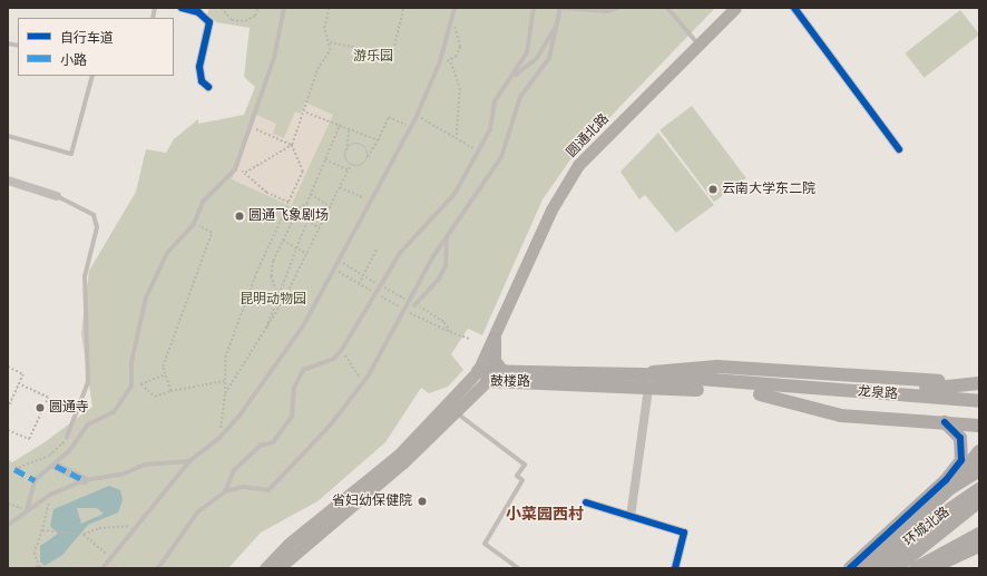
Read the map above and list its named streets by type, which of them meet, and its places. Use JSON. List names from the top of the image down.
{
  "streets": {
    "main road": [
      "圆通北路",
      "鼓楼路",
      "龙泉路",
      "环城北路"
    ]
  },
  "crossings": [
    ["圆通北路", "鼓楼路"],
    ["鼓楼路", "龙泉路"]
  ],
  "districts": ["小菜园西村"],
  "parks": ["游乐园", "昆明动物园"],
  "places": [
    "云南大学东二院",
    "圆通飞象剧场",
    "圆通寺",
    "省妇幼保健院"
  ],
  "legend": ["自行车道", "小路"]
}
